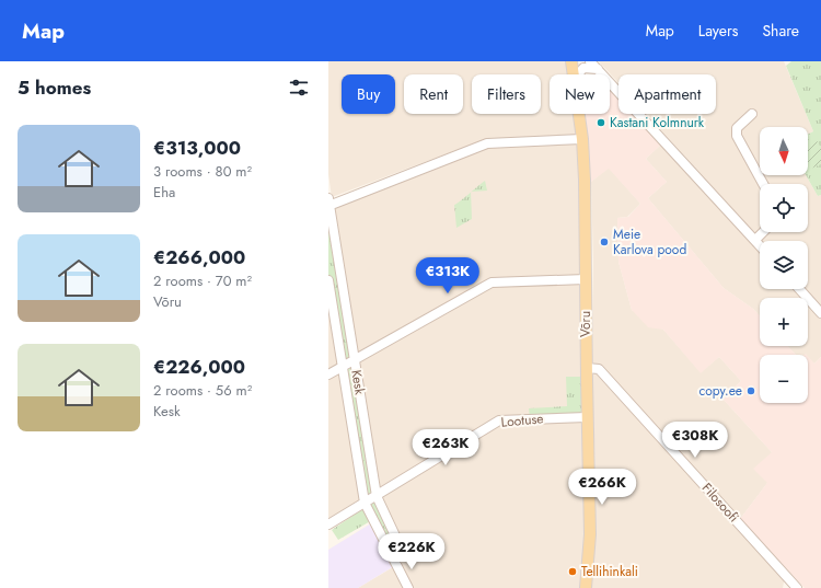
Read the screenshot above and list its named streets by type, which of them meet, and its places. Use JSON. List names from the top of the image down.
{
  "streets": {
    "main road": ["Võru"],
    "street": ["Kesk", "Lootuse", "Filosoofi"]
  },
  "crossings": [
    ["Võru", "Lootuse"],
    ["Võru", "Filosoofi"],
    ["Kesk", "Lootuse"]
  ],
  "places": [
    "Kastani Kolmnurk",
    "Meie Karlova pood",
    "copy.ee",
    "Tellihinkali"
  ],
  "north": "bottom",
  "page": {
    "header": "Map",
    "nav": ["Map", "Layers", "Share"],
    "heading": "5 homes",
    "chip": [
      "Buy",
      "Rent",
      "Filters",
      "New",
      "Apartment"
    ],
    "list": [
      {
        "name": "€313,000",
        "note": "3 rooms · 80 m² · Eha"
      },
      {
        "name": "€266,000",
        "note": "2 rooms · 70 m² · Võru"
      },
      {
        "name": "€226,000",
        "note": "2 rooms · 56 m² · Kesk"
      }
    ],
    "map_buttons": ["+", "−"],
    "price": [
      "€313K",
      "€308K",
      "€263K",
      "€266K",
      "€226K"
    ]
  }
}
